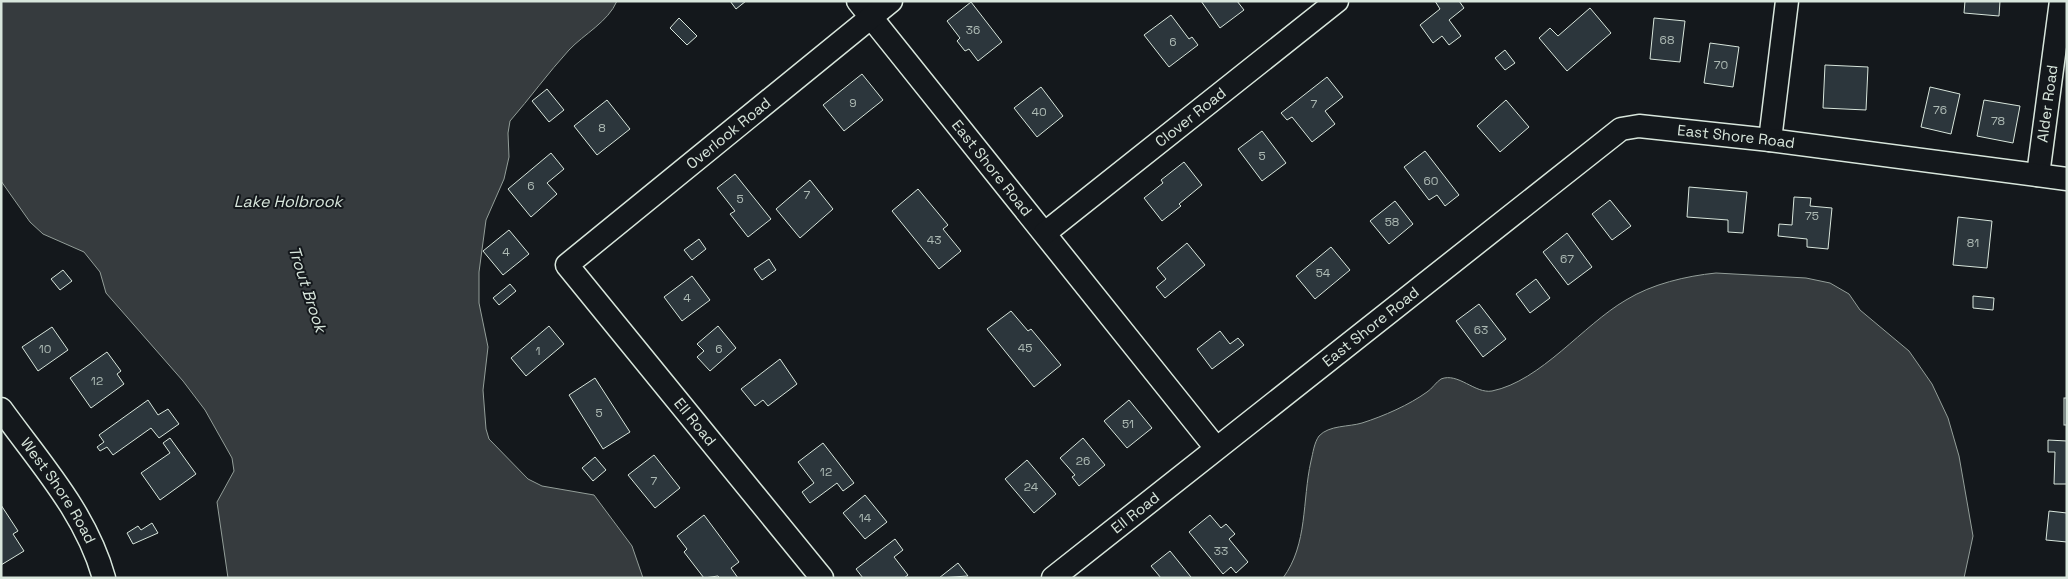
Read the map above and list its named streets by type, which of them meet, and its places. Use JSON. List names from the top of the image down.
{
  "streets": {
    "street": [
      "Alder Road",
      "Clover Road",
      "Overlook Road",
      "East Shore Road",
      "Ell Road",
      "West Shore Road"
    ]
  },
  "crossings": [
    ["Alder Road", "East Shore Road"],
    ["Clover Road", "East Shore Road"],
    ["Overlook Road", "East Shore Road"],
    ["Overlook Road", "Ell Road"],
    ["East Shore Road", "Ell Road"]
  ],
  "water": ["Lake Holbrook", "Trout Brook"],
  "house_numbers": [
    "36",
    "68",
    "6",
    "70",
    "9",
    "7",
    "76",
    "40",
    "78",
    "8",
    "5",
    "60",
    "6",
    "7",
    "5",
    "75",
    "58",
    "43",
    "81",
    "4",
    "67",
    "54",
    "4",
    "63",
    "45",
    "10",
    "6",
    "1",
    "12",
    "5",
    "51",
    "26",
    "12",
    "7",
    "24",
    "14",
    "33"
  ]
}
